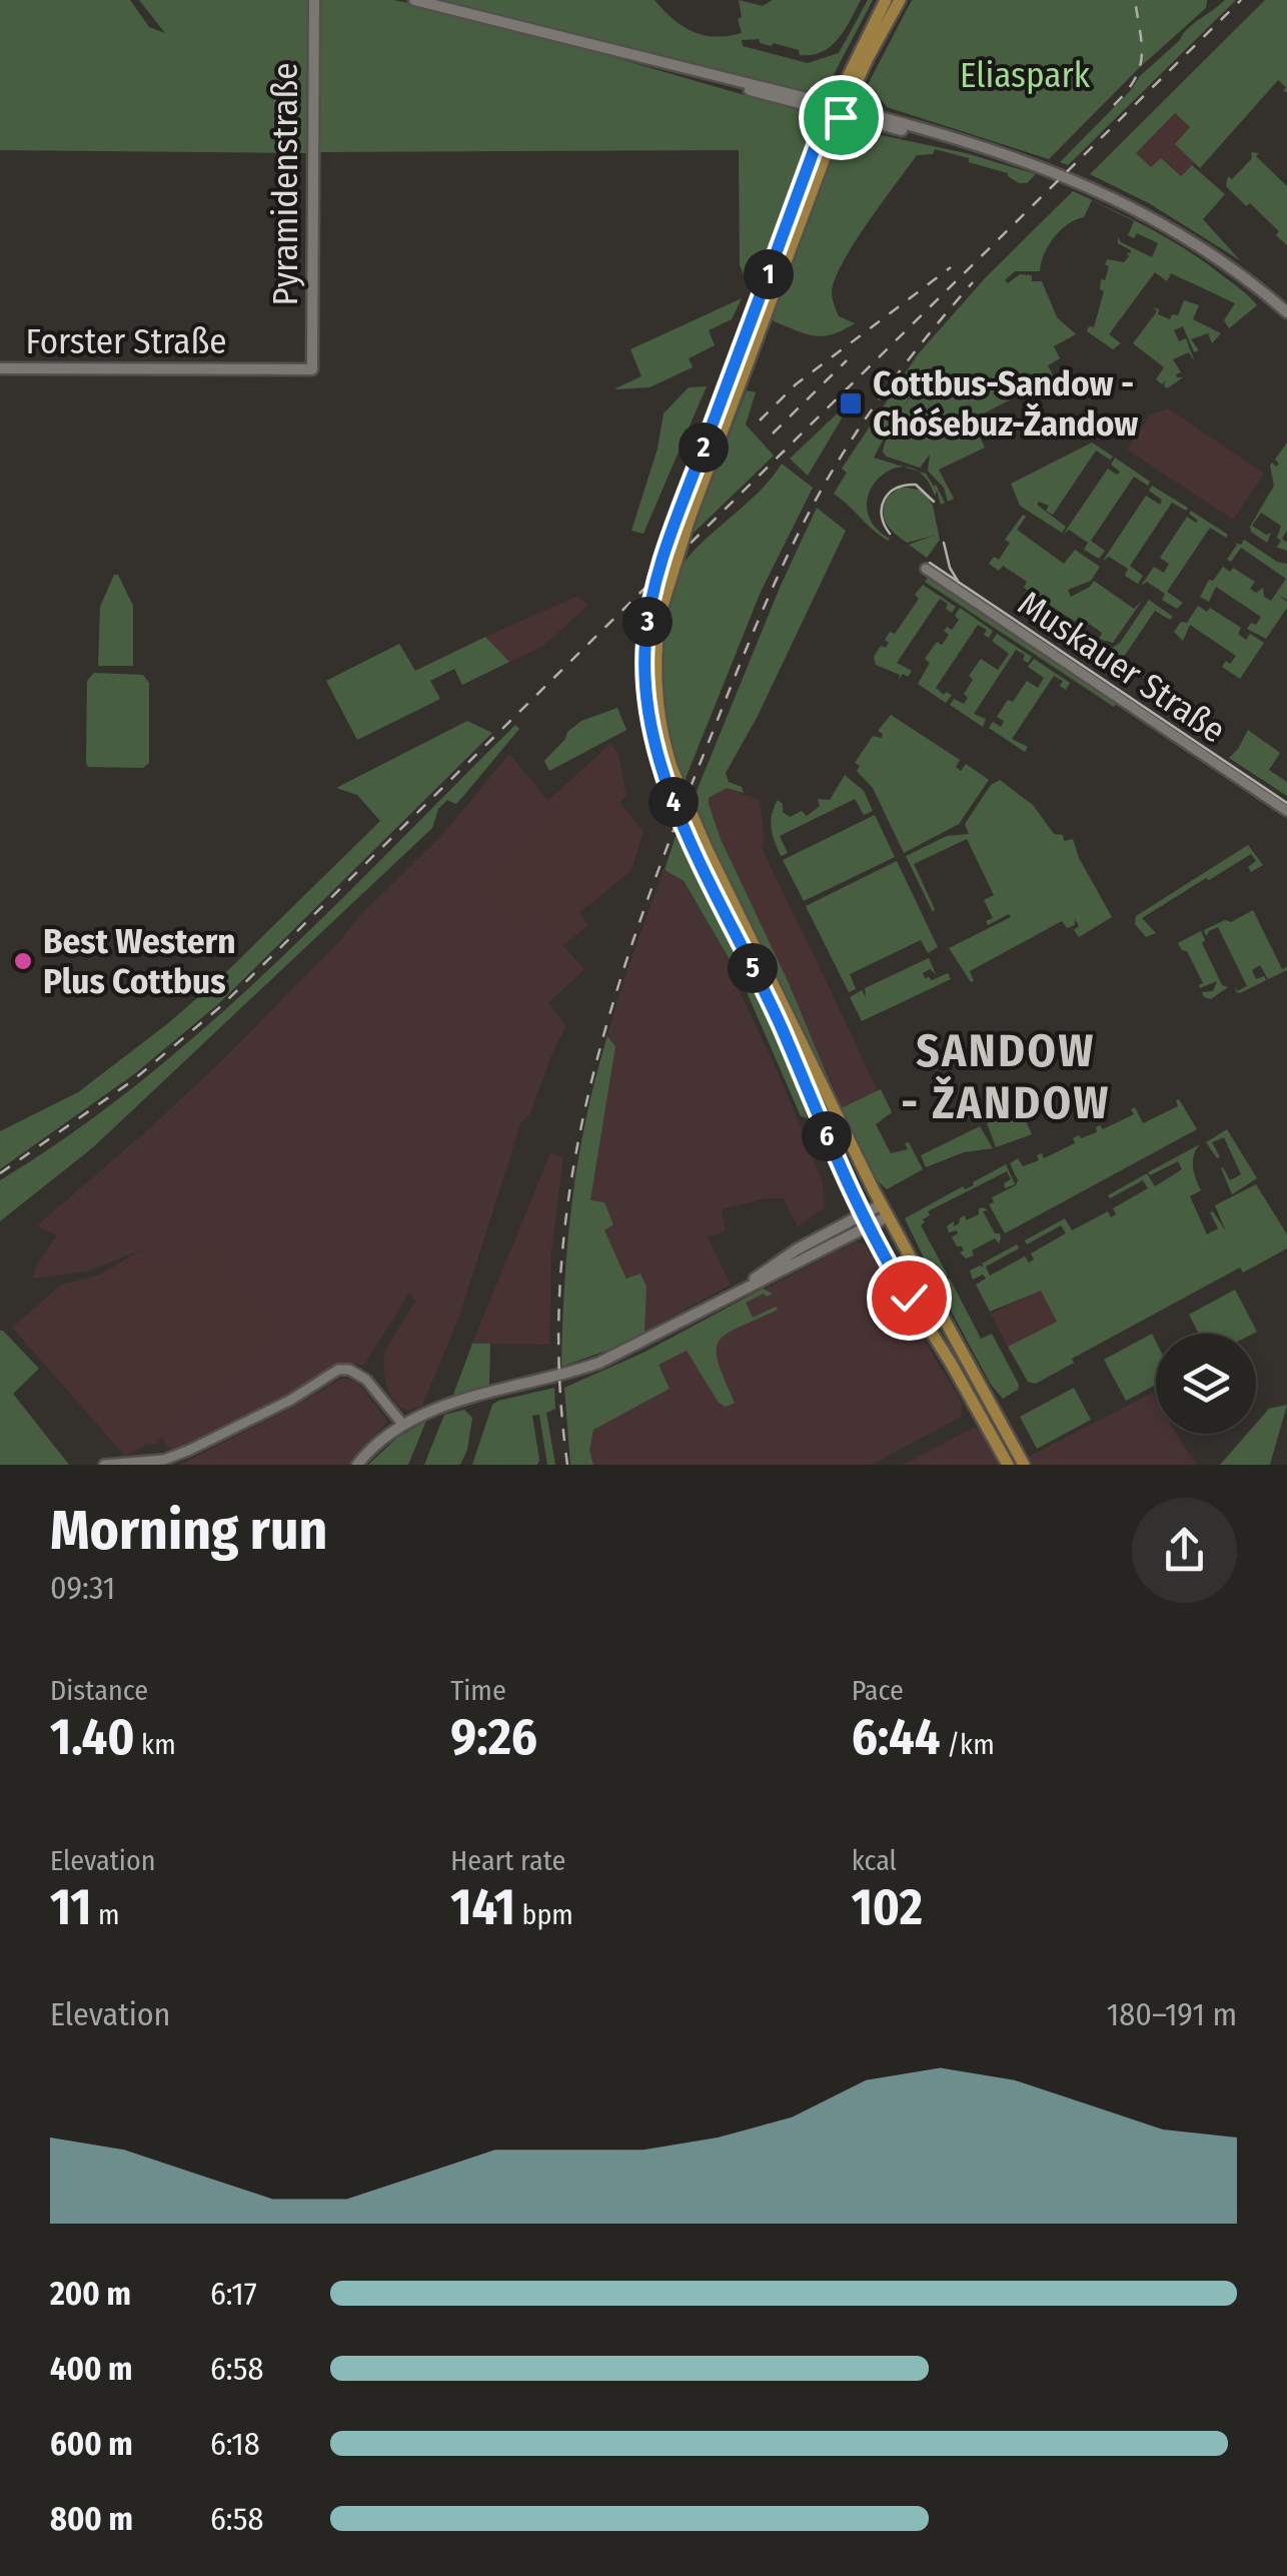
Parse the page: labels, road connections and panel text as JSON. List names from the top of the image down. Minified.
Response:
{"streets":{"main road":["Pyramidenstraße","Forster Straße"],"street":["Muskauer Straße"]},"crossings":[["Pyramidenstraße","Forster Straße"]],"districts":["SANDOW - ŽANDOW"],"parks":["Eliaspark"],"places":{"transit":["Cottbus-Sandow - Chóśebuz-Žandow"],"other":["Best Western Plus Cottbus"]},"page":{"pins":["1","2","3","4","5","6"],"heading":["Morning run","09:31"],"stats":[["Distance","1.40 km"],["Time","9:26"],["Pace","6:44 /km"],["Elevation","11 m"],["Heart rate","141 bpm"],["kcal","102"]],"chart":["Elevation","180–191 m"],"list":[{"name":"200 m","note":"6:17"},{"name":"400 m","note":"6:58"},{"name":"600 m","note":"6:18"},{"name":"800 m","note":"6:58"}]}}
